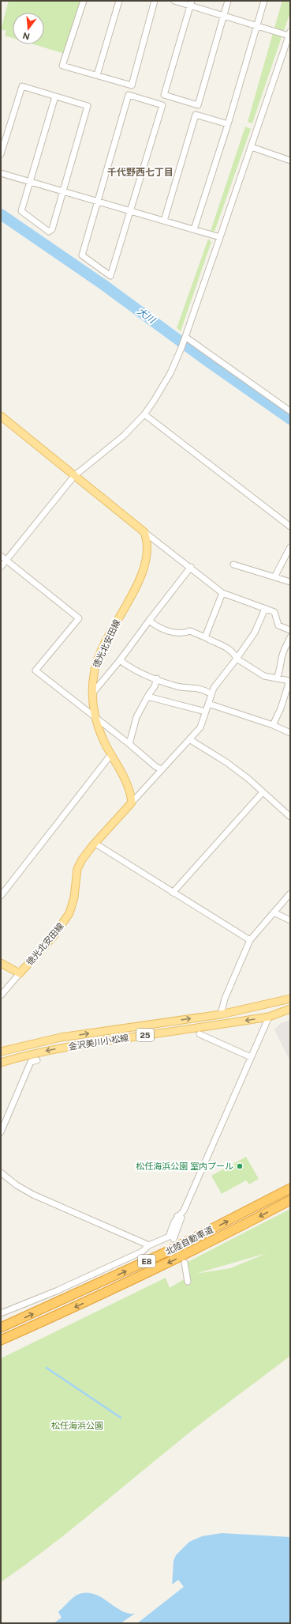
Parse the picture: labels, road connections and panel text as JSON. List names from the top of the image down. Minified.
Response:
{"streets":{"highway":["北陸自動車道","E8"],"main road":["徳光北安田線","25","金沢美川小松線"]},"districts":["千代野西七丁目"],"water":["大川"],"parks":["松任海浜公園"],"places":["松任海浜公園 室内プール"],"north":"bottom"}
